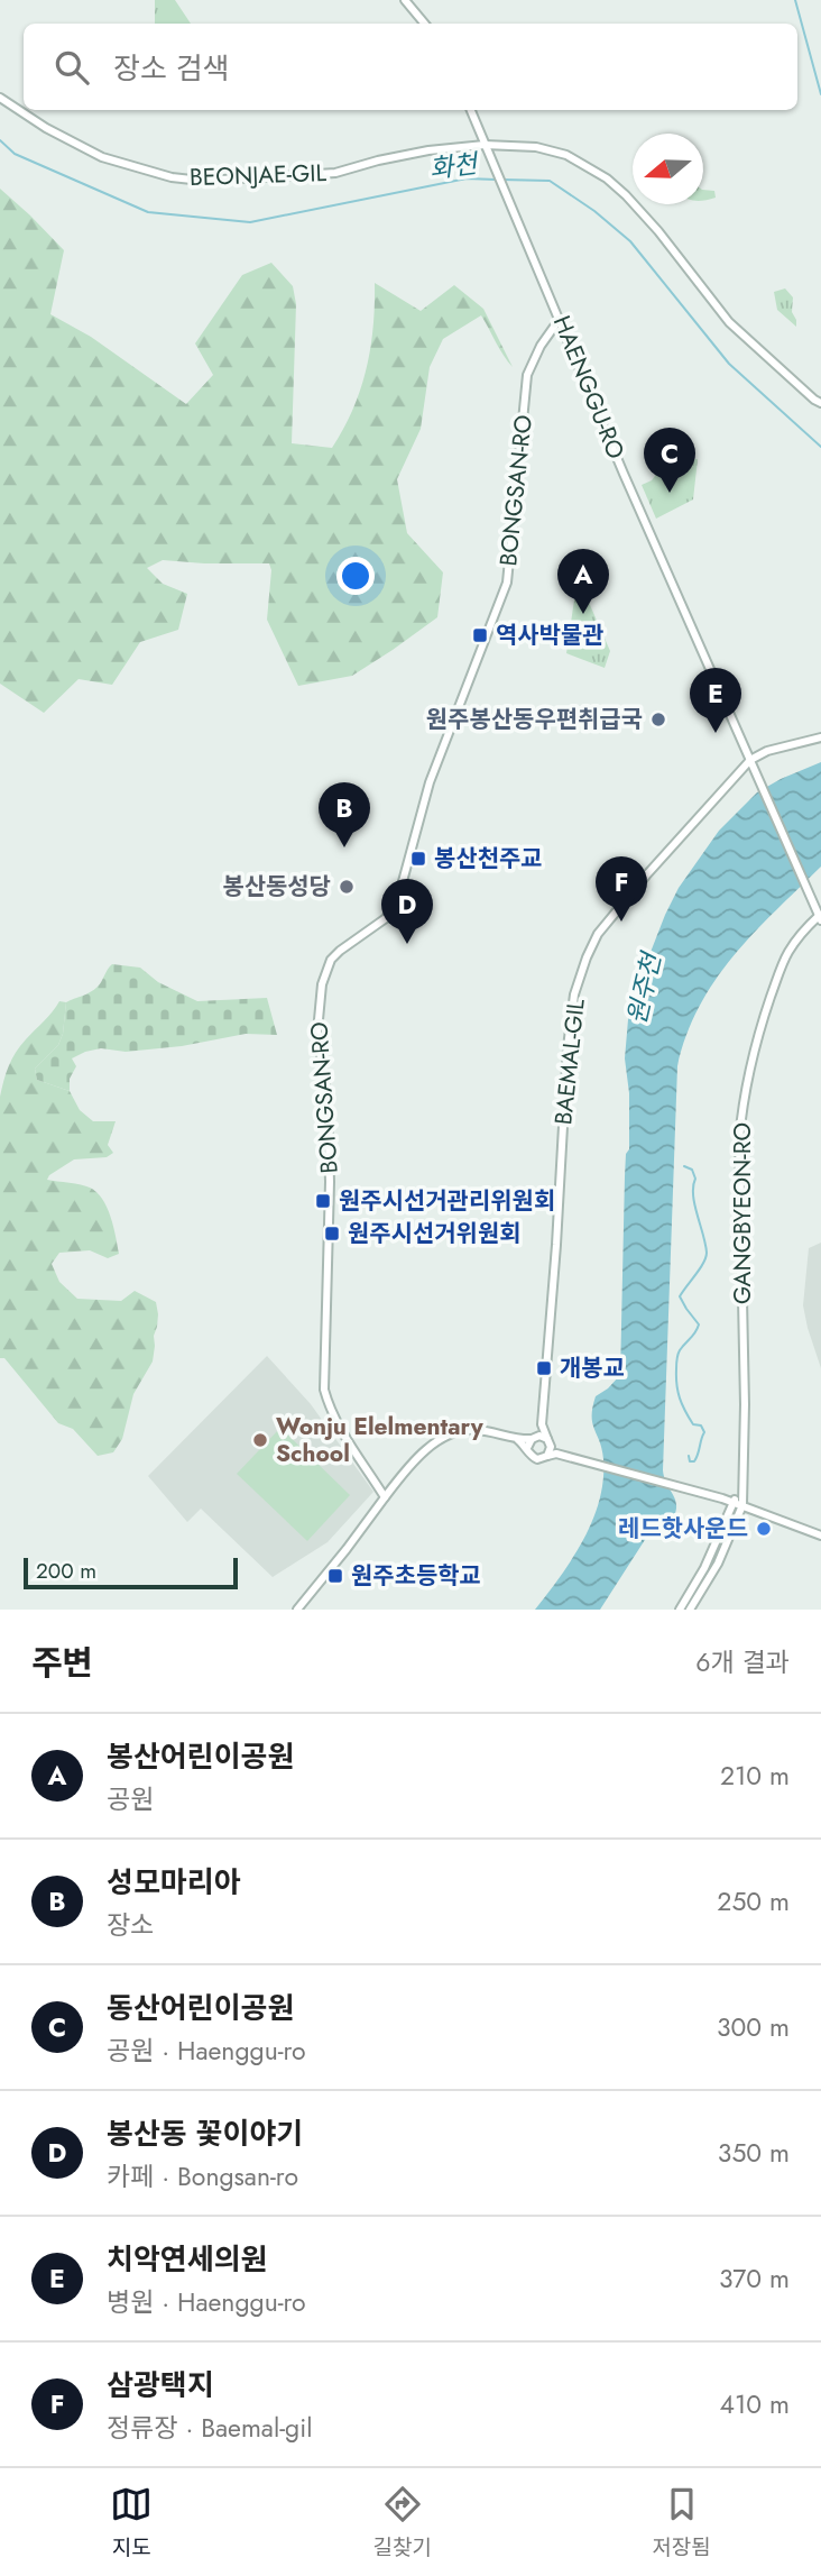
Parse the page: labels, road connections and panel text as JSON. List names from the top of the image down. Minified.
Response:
{"streets":{"street":["BEONJAE-GIL","HAENGGU-RO","BONGSAN-RO","BAEMAL-GIL","GANGBYEON-RO"]},"crossings":[["BEONJAE-GIL","HAENGGU-RO"],["HAENGGU-RO","BONGSAN-RO"],["HAENGGU-RO","BAEMAL-GIL"],["HAENGGU-RO","GANGBYEON-RO"]],"water":["화천","원주천"],"places":{"transit":["역사박물관","봉산천주교","원주시선거관리위원회","원주시선거위원회","개봉교","원주초등학교"],"other":["원주봉산동우편취급국","봉산동성당","Wonju Elelmentary School","레드핫사운드"]},"scale_bar":"200 m","north":"left","page":{"search":"장소 검색","pins":["C","A","E","B","F","D"],"scale":"200 m","heading":["주변","6개 결과"],"list":[{"mark":"A","name":"봉산어린이공원","note":"공원","value":"210 m"},{"mark":"B","name":"성모마리아","note":"장소","value":"250 m"},{"mark":"C","name":"동산어린이공원","note":"공원 · Haenggu-ro","value":"300 m"},{"mark":"D","name":"봉산동 꽃이야기","note":"카페 · Bongsan-ro","value":"350 m"},{"mark":"E","name":"치악연세의원","note":"병원 · Haenggu-ro","value":"370 m"},{"mark":"F","name":"삼광택지","note":"정류장 · Baemal-gil","value":"410 m"}],"nav":["지도","길찾기","저장됨"]}}
